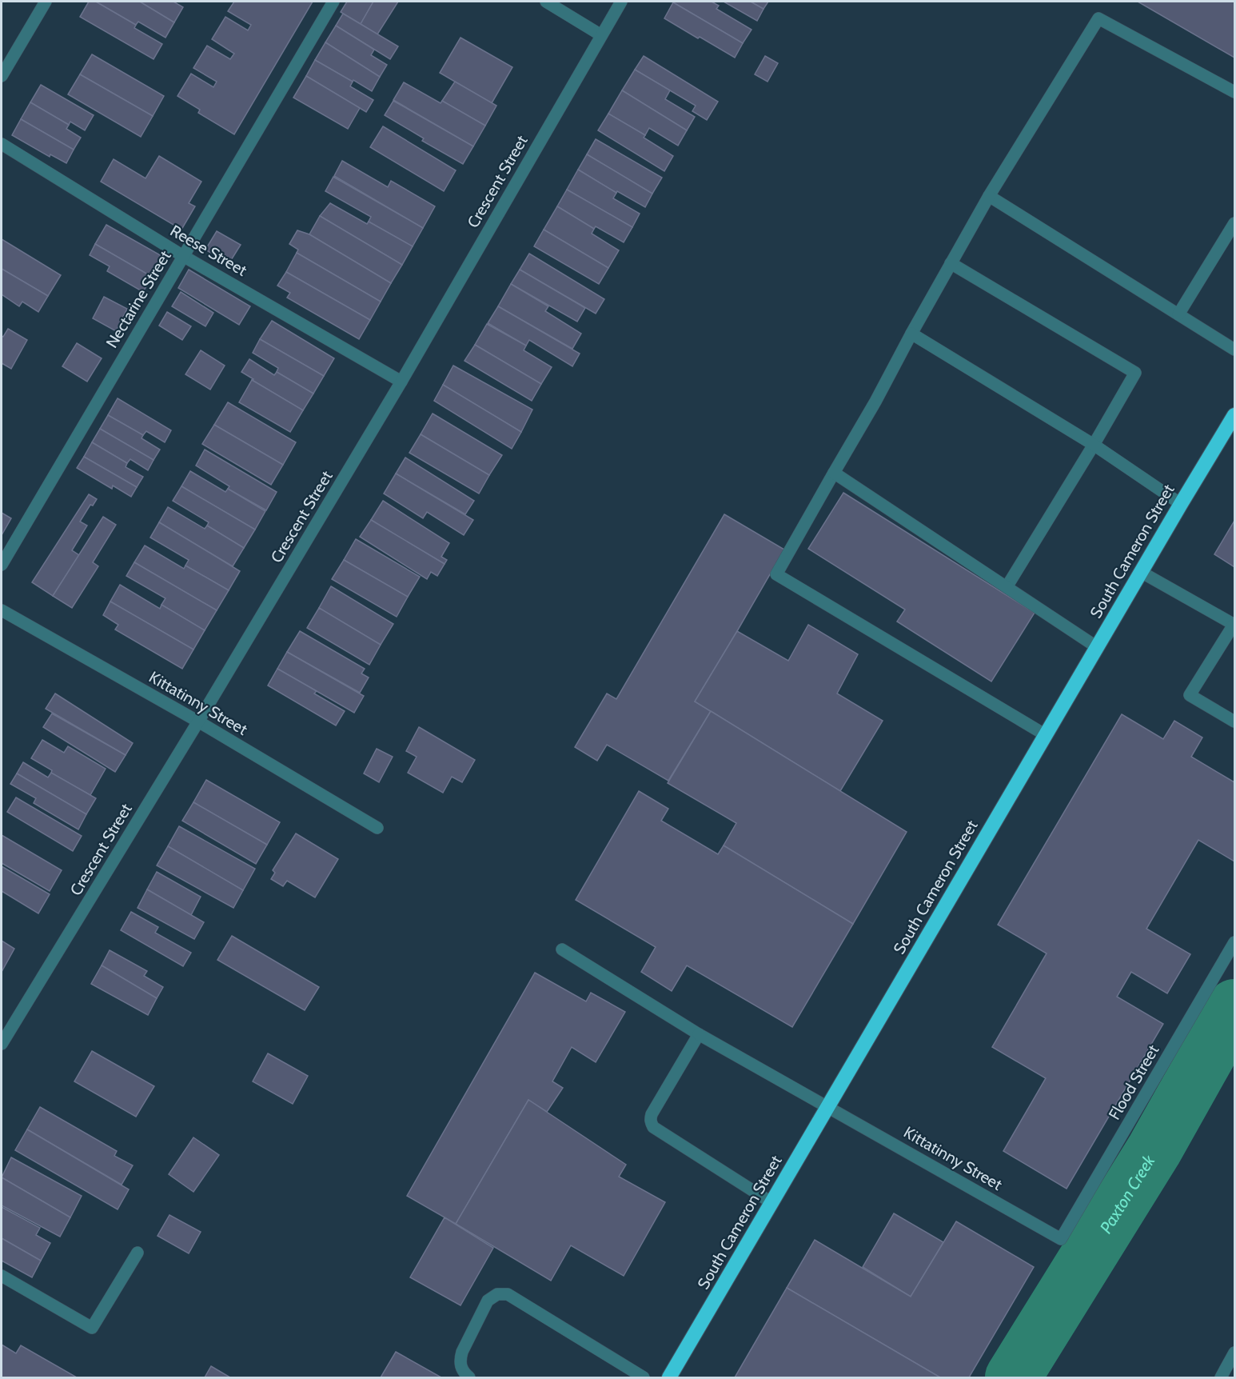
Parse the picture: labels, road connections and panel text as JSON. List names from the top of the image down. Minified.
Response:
{"streets":{"highway":["South Cameron Street"],"street":["Crescent Street","Reese Street","Nectarine Street","Kittatinny Street","Flood Street"]},"crossings":[["Crescent Street","Reese Street"],["Crescent Street","Kittatinny Street"],["Reese Street","Nectarine Street"],["South Cameron Street","Kittatinny Street"],["Kittatinny Street","Flood Street"]],"water":["Paxton Creek"]}
